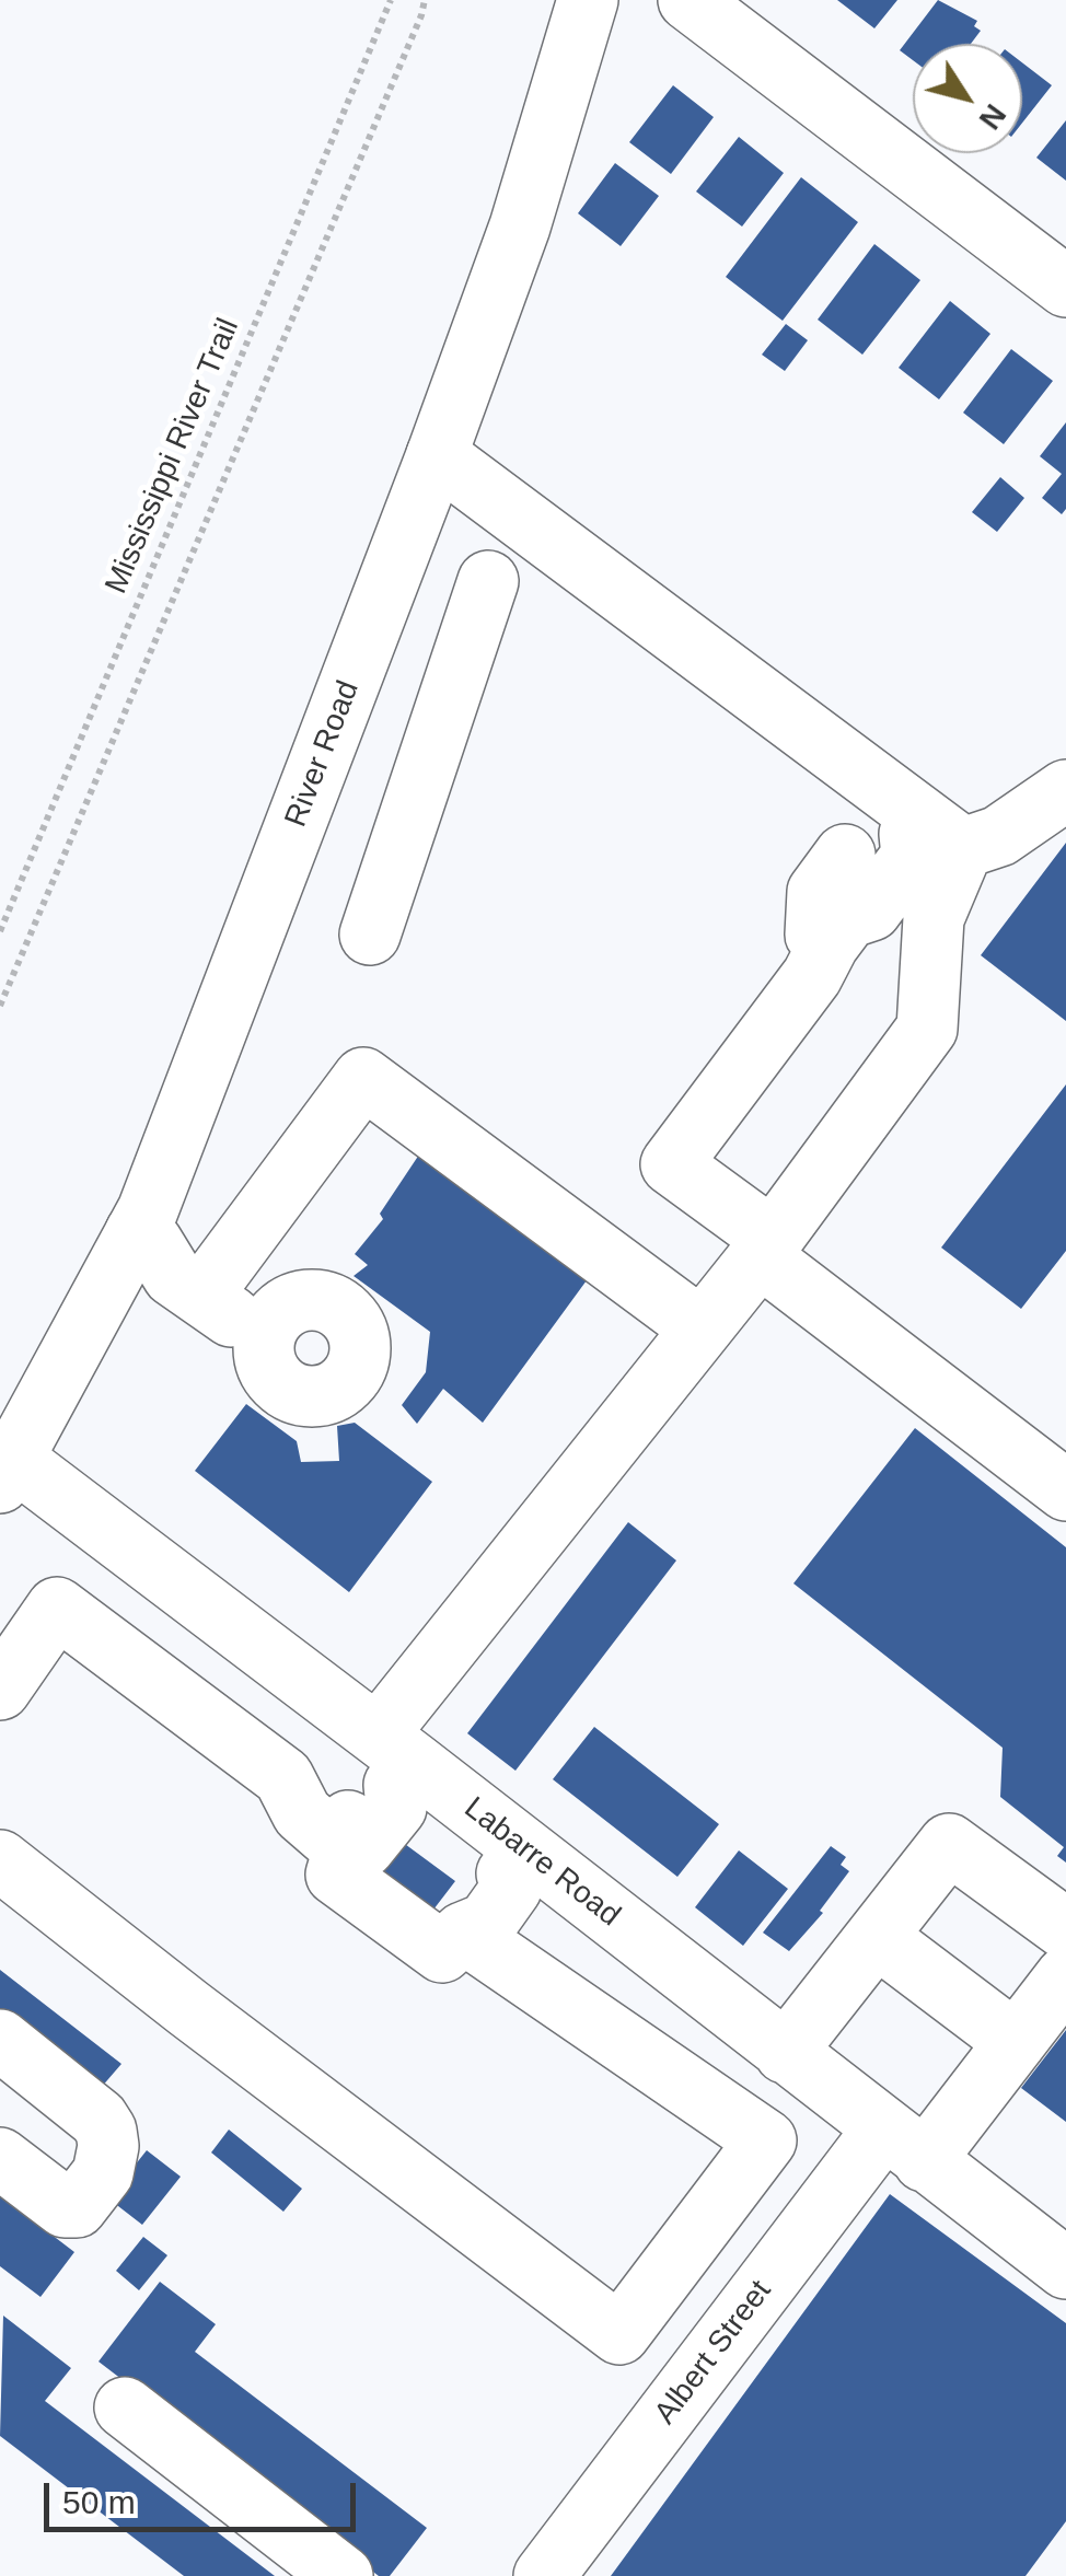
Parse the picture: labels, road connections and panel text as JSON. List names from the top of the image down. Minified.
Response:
{"streets":{"street":["River Road","Labarre Road","Albert Street"],"path":["Mississippi River Trail"]},"crossings":[["River Road","Labarre Road"],["Labarre Road","Albert Street"]],"scale_bar":"50 m","north":"bottom right"}
